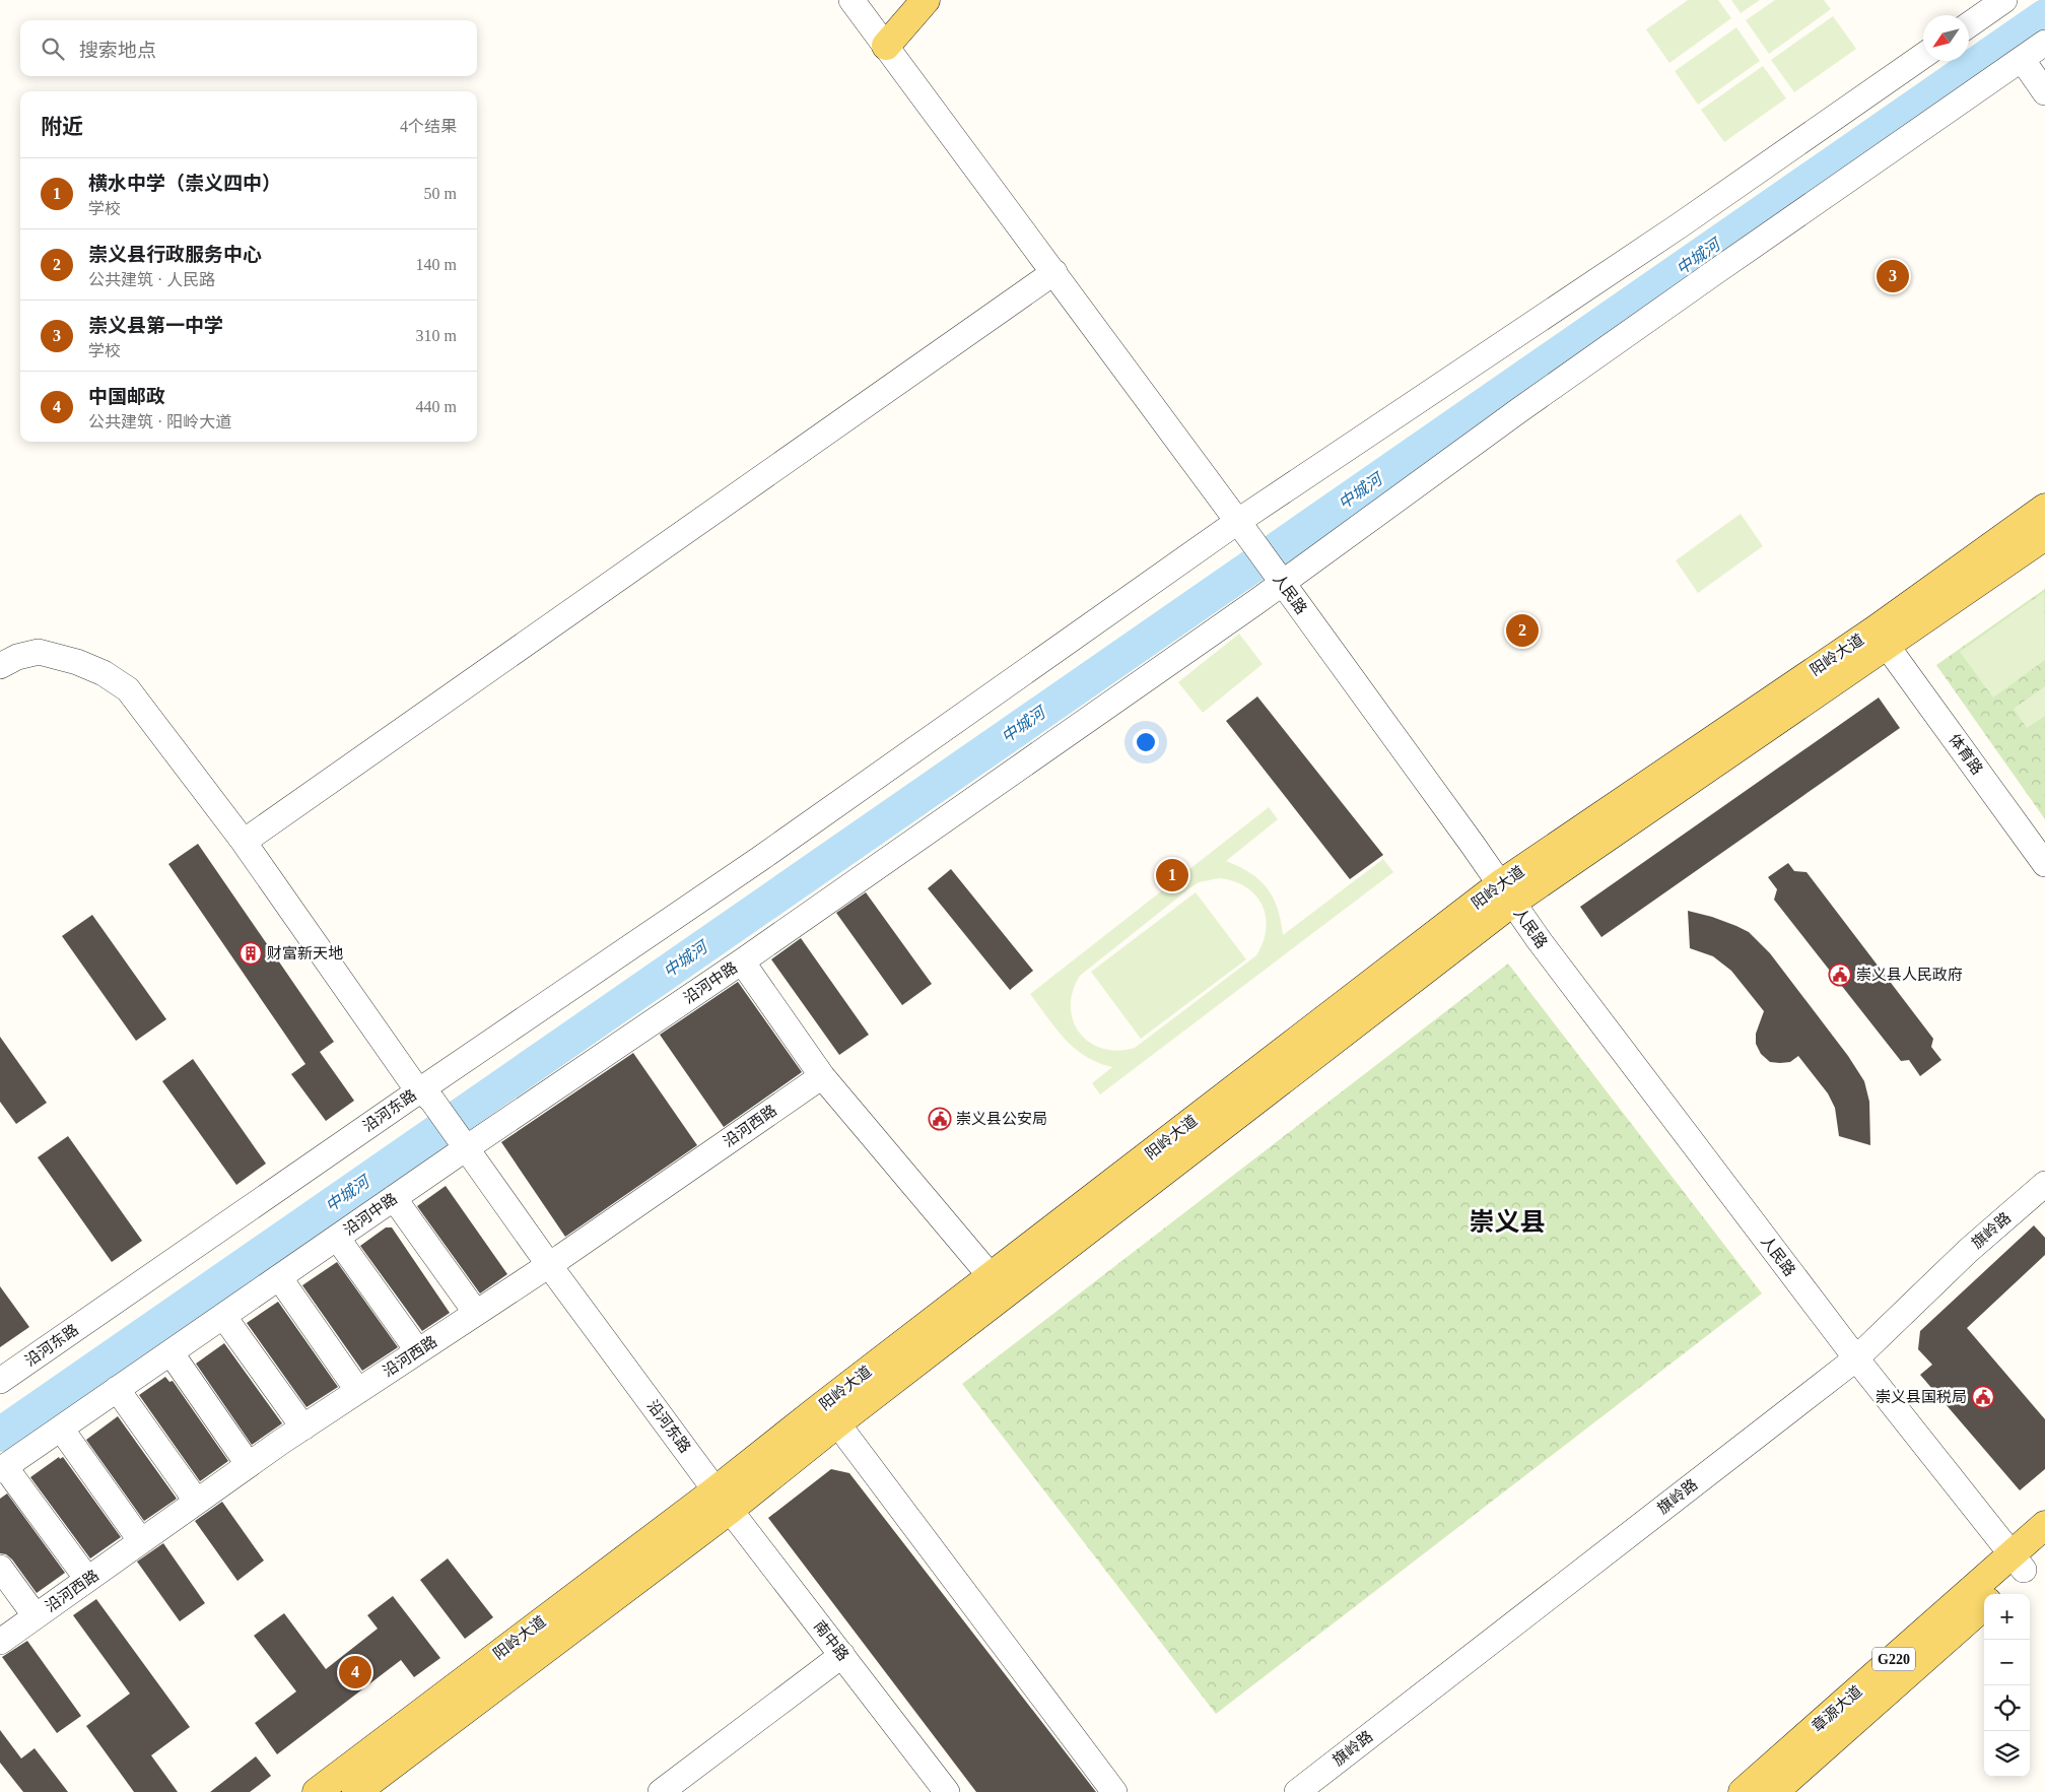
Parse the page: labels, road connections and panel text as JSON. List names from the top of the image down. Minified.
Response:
{"streets":{"main road":["阳岭大道","G220","章源大道"],"street":["人民路","体育路","沿河中路","沿河东路","沿河西路","旗岭路","南中路"]},"crossings":[["人民路","阳岭大道"],["人民路","沿河中路"],["人民路","旗岭路"],["人民路","章源大道"],["阳岭大道","体育路"],["阳岭大道","沿河东路"],["阳岭大道","南中路"],["沿河中路","沿河东路"],["沿河东路","沿河西路"],["沿河东路","南中路"]],"districts":["崇义县"],"water":["中城河"],"places":{"building":["财富新天地"],"public building":["崇义县人民政府","崇义县公安局","崇义县国税局"]},"north":"bottom left","page":{"search":"搜索地点","heading":["附近","4个结果"],"list":[{"mark":"1","name":"横水中学（崇义四中）","note":"学校","value":"50 m"},{"mark":"2","name":"崇义县行政服务中心","note":"公共建筑 · 人民路","value":"140 m"},{"mark":"3","name":"崇义县第一中学","note":"学校","value":"310 m"},{"mark":"4","name":"中国邮政","note":"公共建筑 · 阳岭大道","value":"440 m"}],"pins":["3","2","1","4"],"map_buttons":["+","−"]}}
